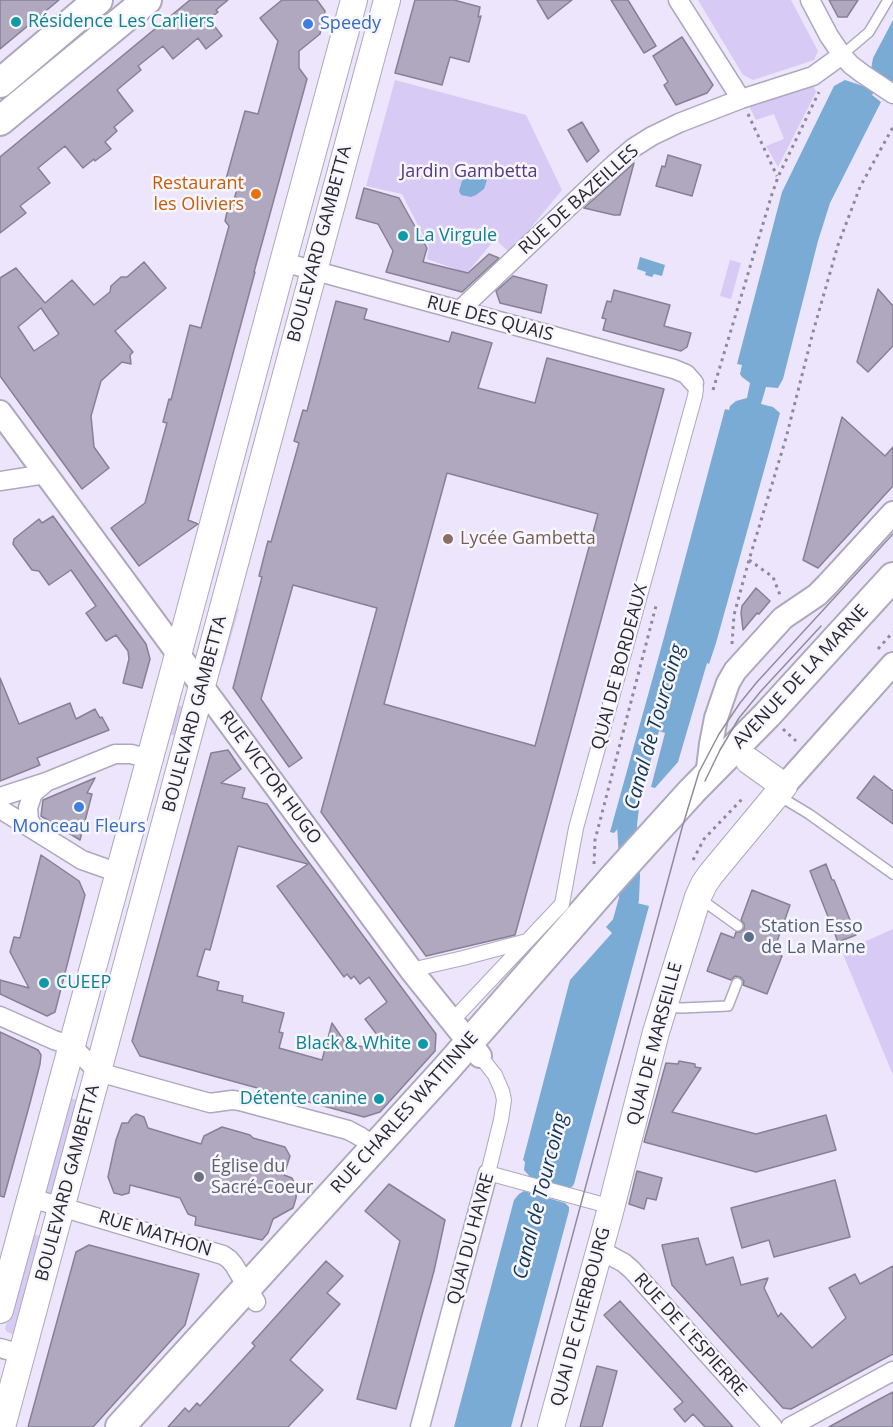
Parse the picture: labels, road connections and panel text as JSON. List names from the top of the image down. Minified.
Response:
{"streets":{"main road":["BOULEVARD GAMBETTA","AVENUE DE LA MARNE","QUAI DE MARSEILLE","RUE CHARLES WATTINNE","QUAI DE CHERBOURG"],"street":["RUE DE BAZEILLES","RUE DES QUAIS","QUAI DE BORDEAUX","RUE VICTOR HUGO","RUE MATHON","QUAI DU HAVRE","RUE DE L'ESPIERRE"]},"crossings":[["RUE DE BAZEILLES","RUE DES QUAIS"],["BOULEVARD GAMBETTA","RUE DES QUAIS"],["BOULEVARD GAMBETTA","RUE VICTOR HUGO"],["BOULEVARD GAMBETTA","RUE MATHON"],["RUE DES QUAIS","QUAI DE BORDEAUX"],["QUAI DE BORDEAUX","RUE VICTOR HUGO"],["QUAI DE BORDEAUX","RUE CHARLES WATTINNE"],["QUAI DE BORDEAUX","QUAI DU HAVRE"],["AVENUE DE LA MARNE","RUE CHARLES WATTINNE"],["RUE VICTOR HUGO","RUE CHARLES WATTINNE"],["RUE VICTOR HUGO","QUAI DU HAVRE"],["QUAI DE MARSEILLE","QUAI DE CHERBOURG"],["RUE CHARLES WATTINNE","RUE MATHON"],["RUE CHARLES WATTINNE","QUAI DU HAVRE"],["QUAI DE CHERBOURG","RUE DE L'ESPIERRE"]],"water":["Canal de Tourcoing"],"parks":["Jardin Gambetta"],"places":["Résidence Les Carliers","Speedy","Restaurant les Oliviers","La Virgule","Lycée Gambetta","Monceau Fleurs","Station Esso de La Marne","CUEEP","Black & White","Détente canine","Église du Sacré-Coeur"]}
